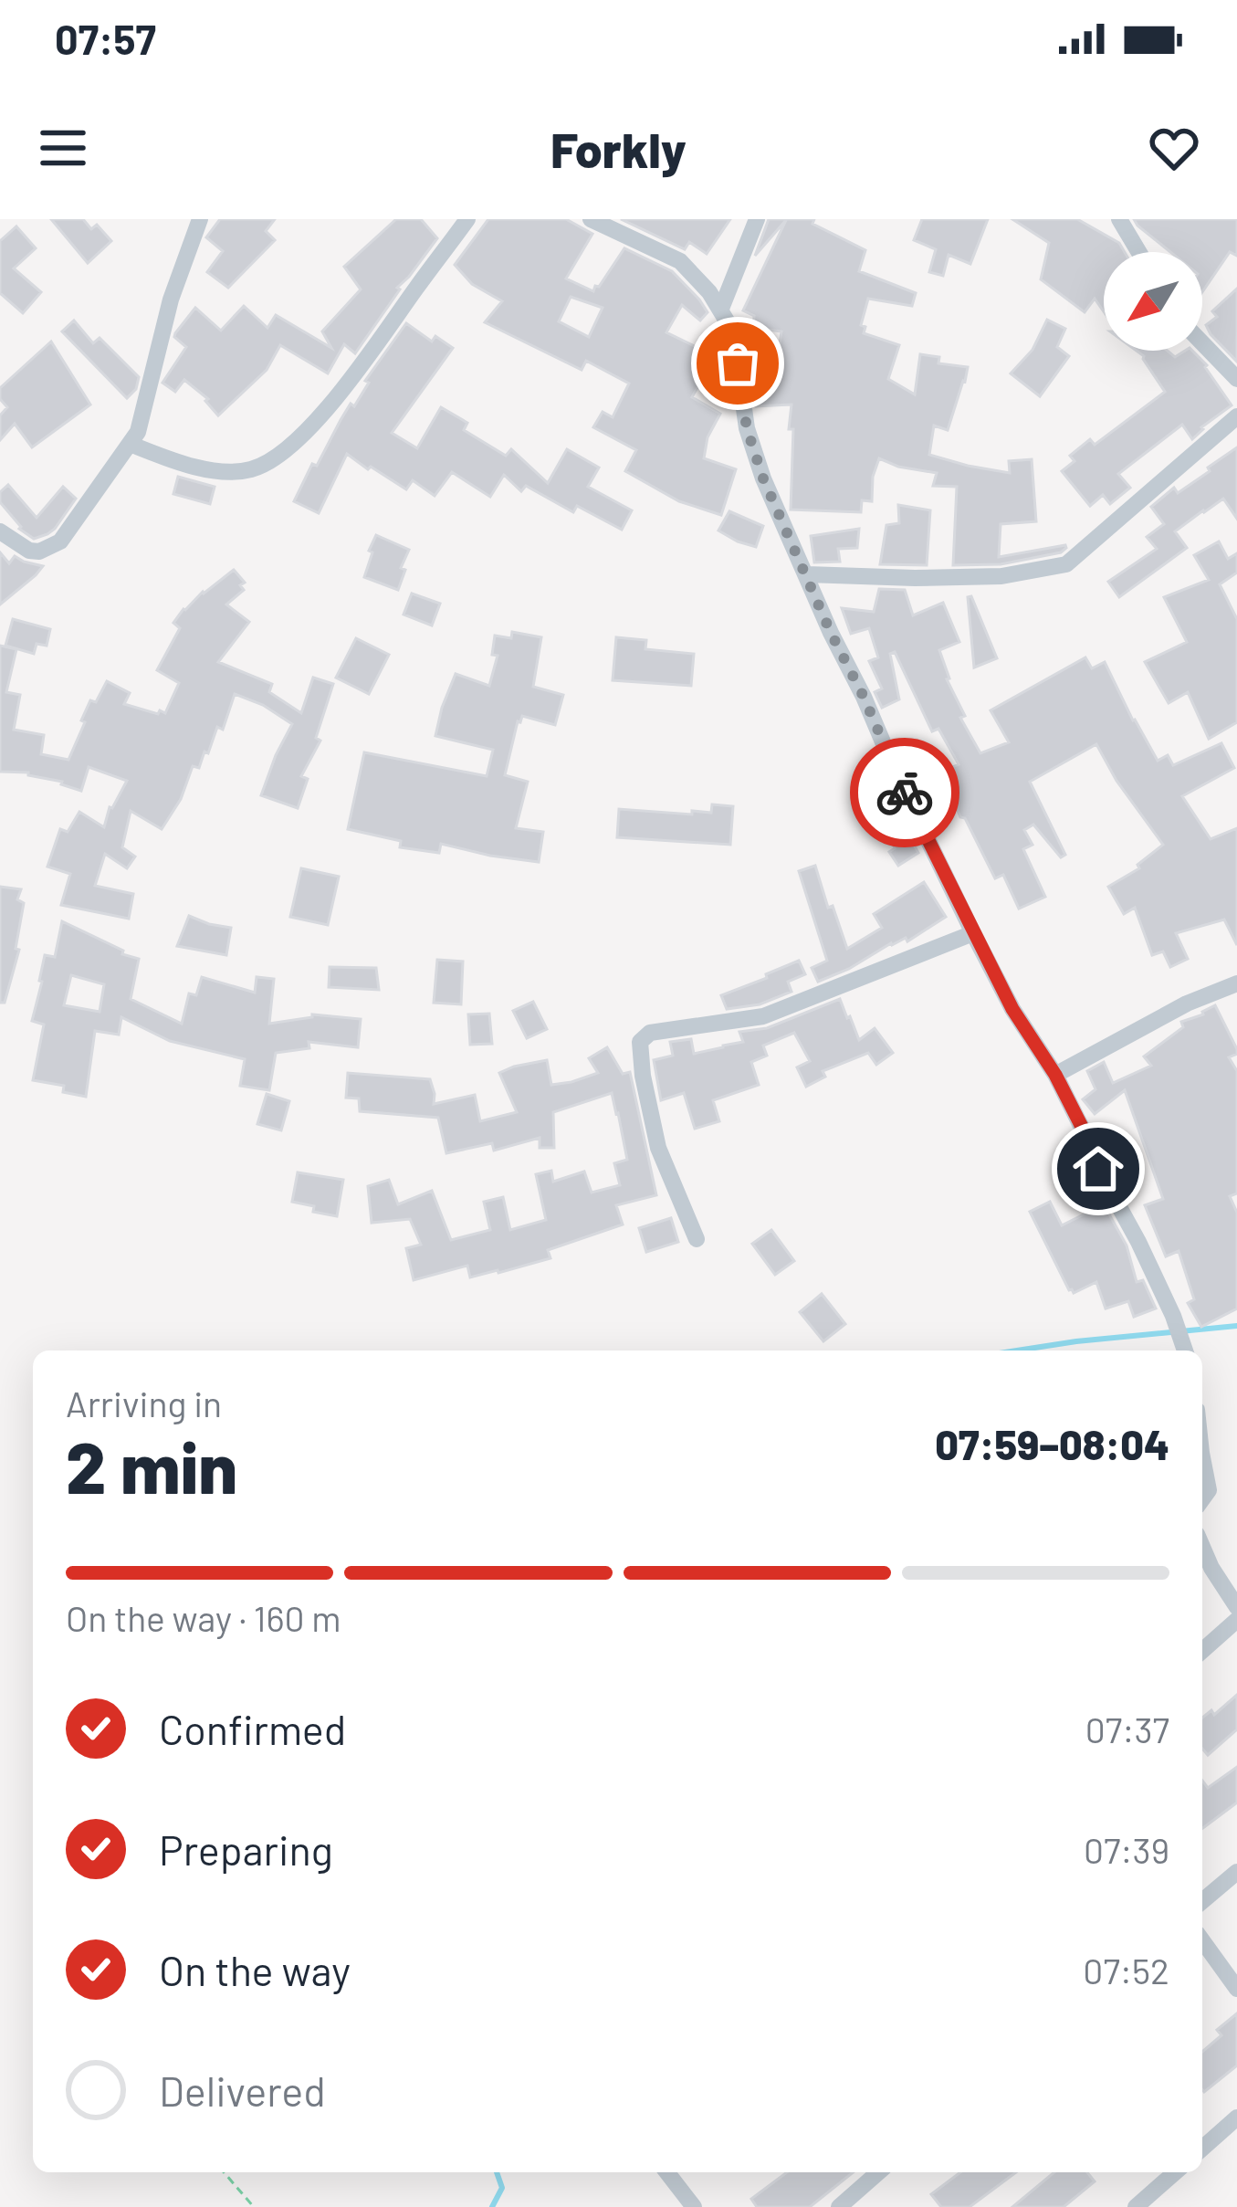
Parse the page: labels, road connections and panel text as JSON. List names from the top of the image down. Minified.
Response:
{"north":"bottom left","page":{"status":"07:57","header":"Forkly","heading":["2 min","Arriving in","07:59–08:04"],"bar":"On the way · 160 m","list":[["Confirmed","07:37"],["Preparing","07:39"],["On the way","07:52"],"Delivered"]}}
